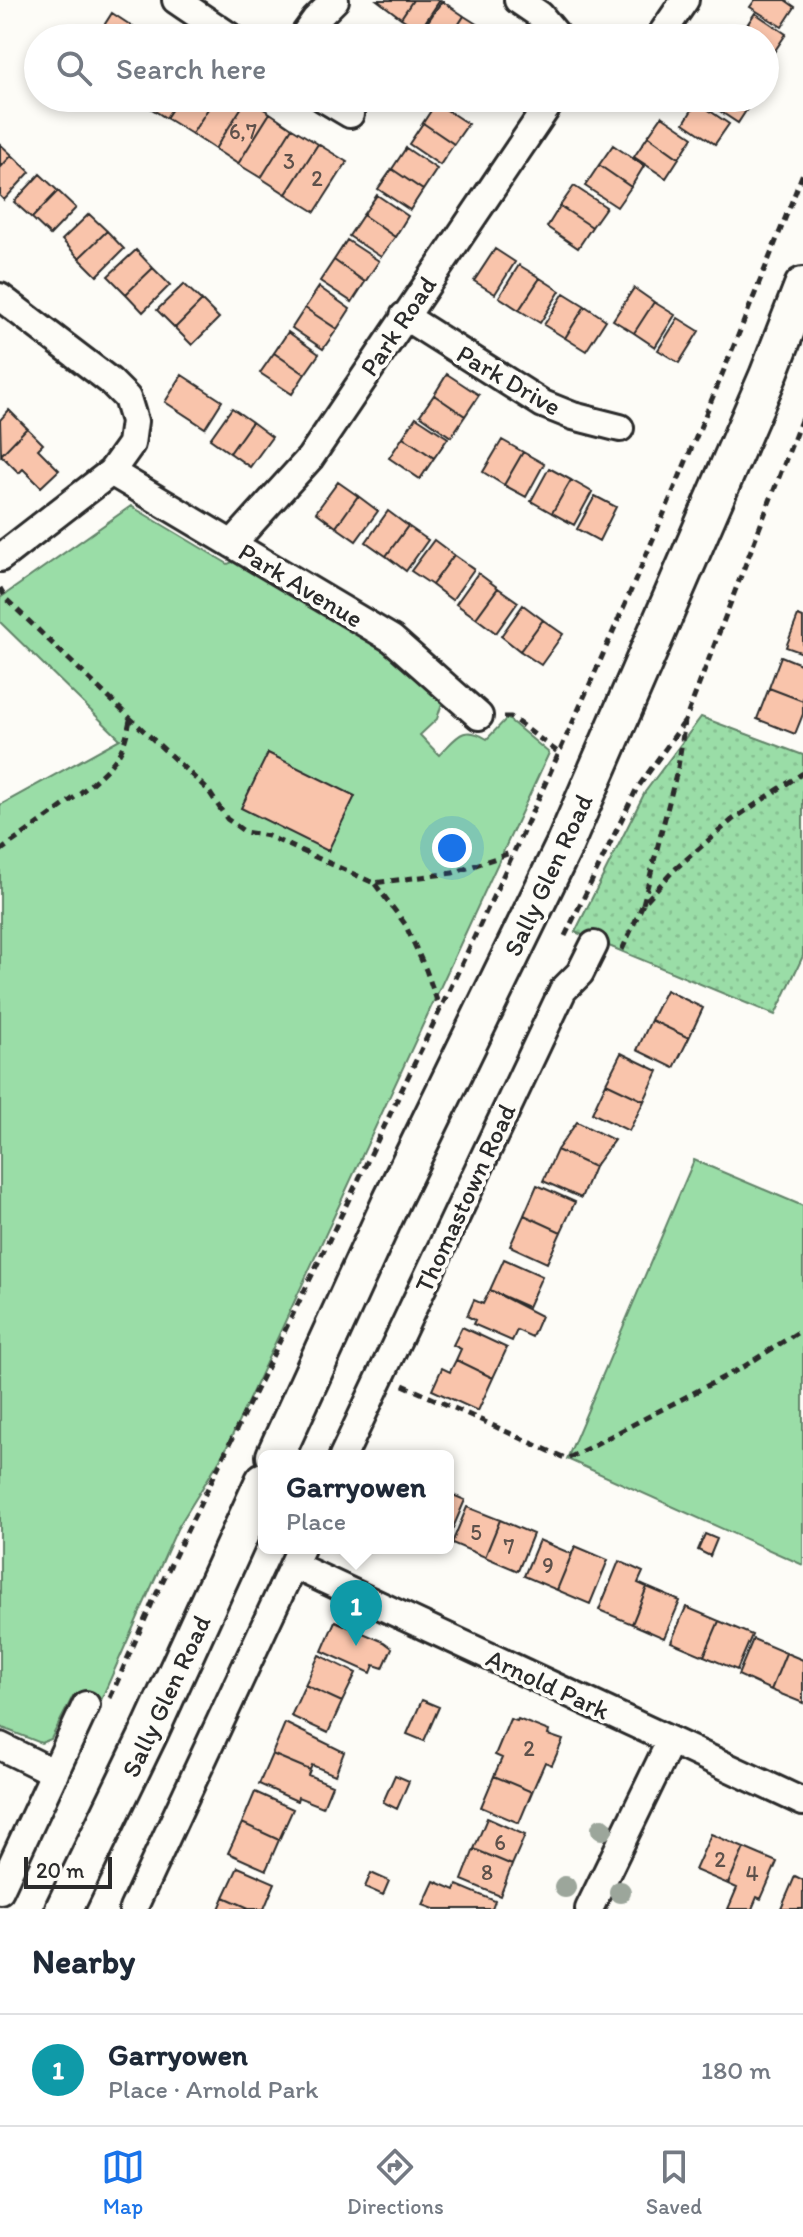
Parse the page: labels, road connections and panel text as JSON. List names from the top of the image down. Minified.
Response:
{"streets":{"main road":["Sally Glen Road"],"street":["Park Road","Park Drive","Park Avenue","Thomastown Road","Arnold Park"]},"crossings":[["Park Road","Park Drive"],["Park Road","Park Avenue"]],"house_numbers":["6,7","3","2","5","7","9","2","6","2","8","4"],"scale_bar":"20 m","page":{"search":"Search here","popup":["Garryowen","Place"],"pins":"1","scale":"20 m","heading":"Nearby","list":[{"mark":"1","name":"Garryowen","note":"Place · Arnold Park","value":"180 m"}],"nav":["Map","Directions","Saved"]}}
